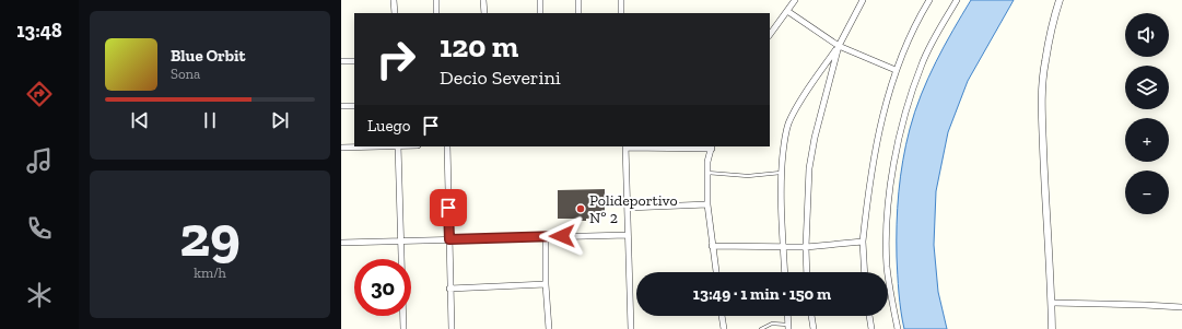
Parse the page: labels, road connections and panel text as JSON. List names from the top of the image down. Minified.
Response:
{"places":["Polideportivo Nº 2"],"page":{"tabs":"13:48","map_buttons":["+","−"],"turn":["120 m","Decio Severini"],"song":["Blue Orbit","Sona"],"then":"Luego","tile":["29","km/h"],"limit":"30","trip":"13:49 · 1 min · 150 m"}}
